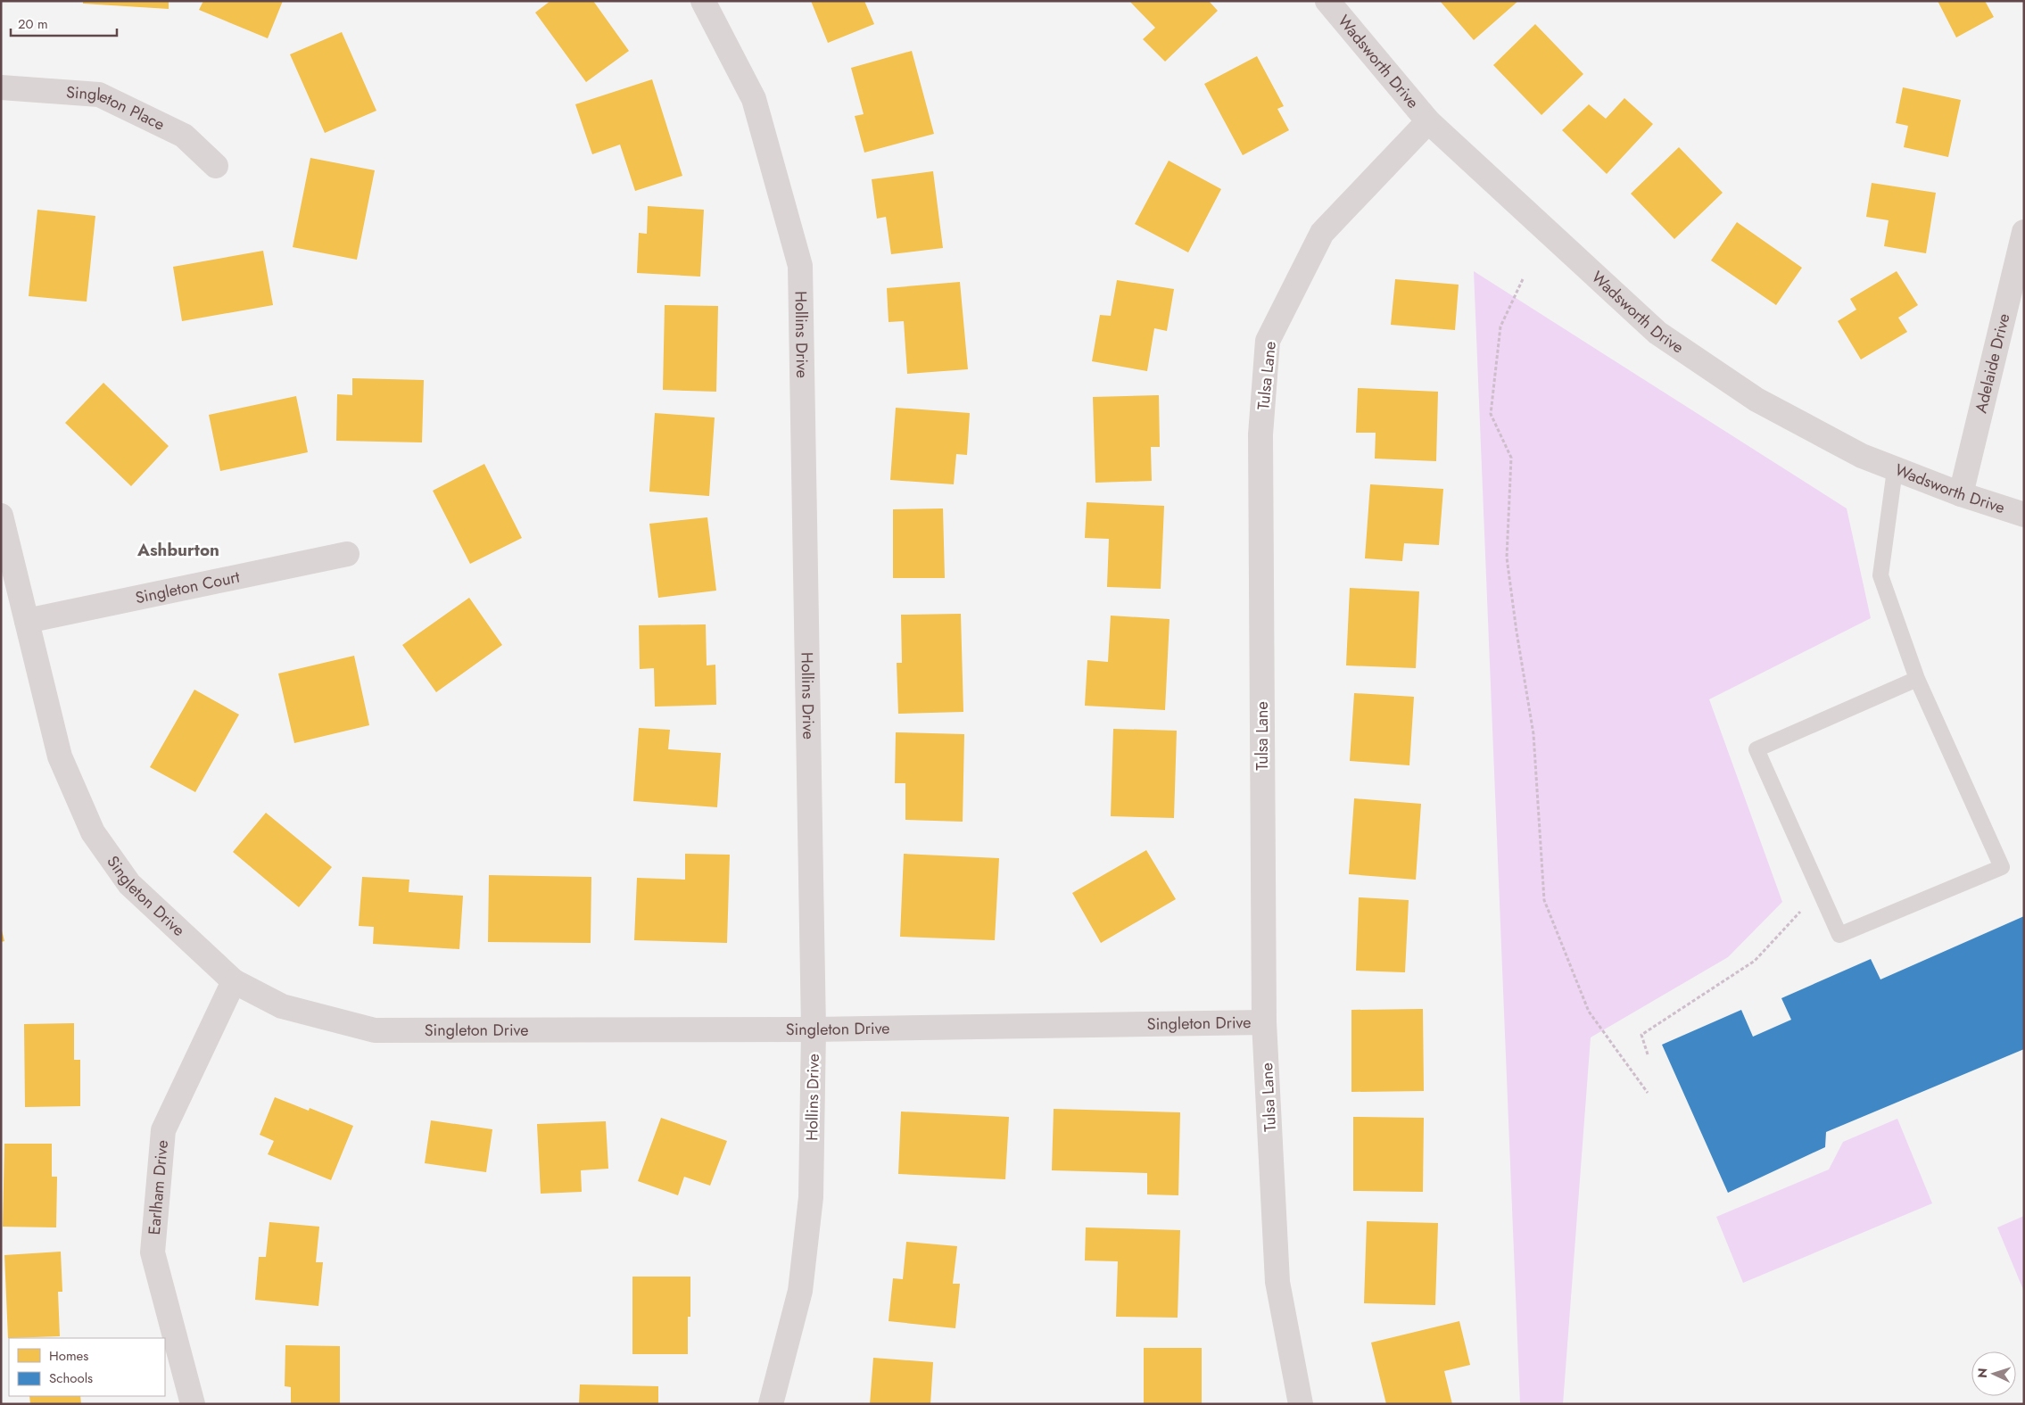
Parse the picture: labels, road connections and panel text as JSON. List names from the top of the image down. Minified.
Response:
{"streets":{"street":["Wadsworth Drive","Singleton Place","Hollins Drive","Adelaide Drive","Tulsa Lane","Singleton Court","Singleton Drive","Earlham Drive"]},"crossings":[["Wadsworth Drive","Adelaide Drive"],["Wadsworth Drive","Tulsa Lane"],["Hollins Drive","Singleton Drive"],["Tulsa Lane","Singleton Drive"],["Singleton Court","Singleton Drive"],["Singleton Drive","Earlham Drive"]],"districts":["Ashburton"],"legend":["Homes","Schools"],"scale_bar":"20 m","north":"left"}
